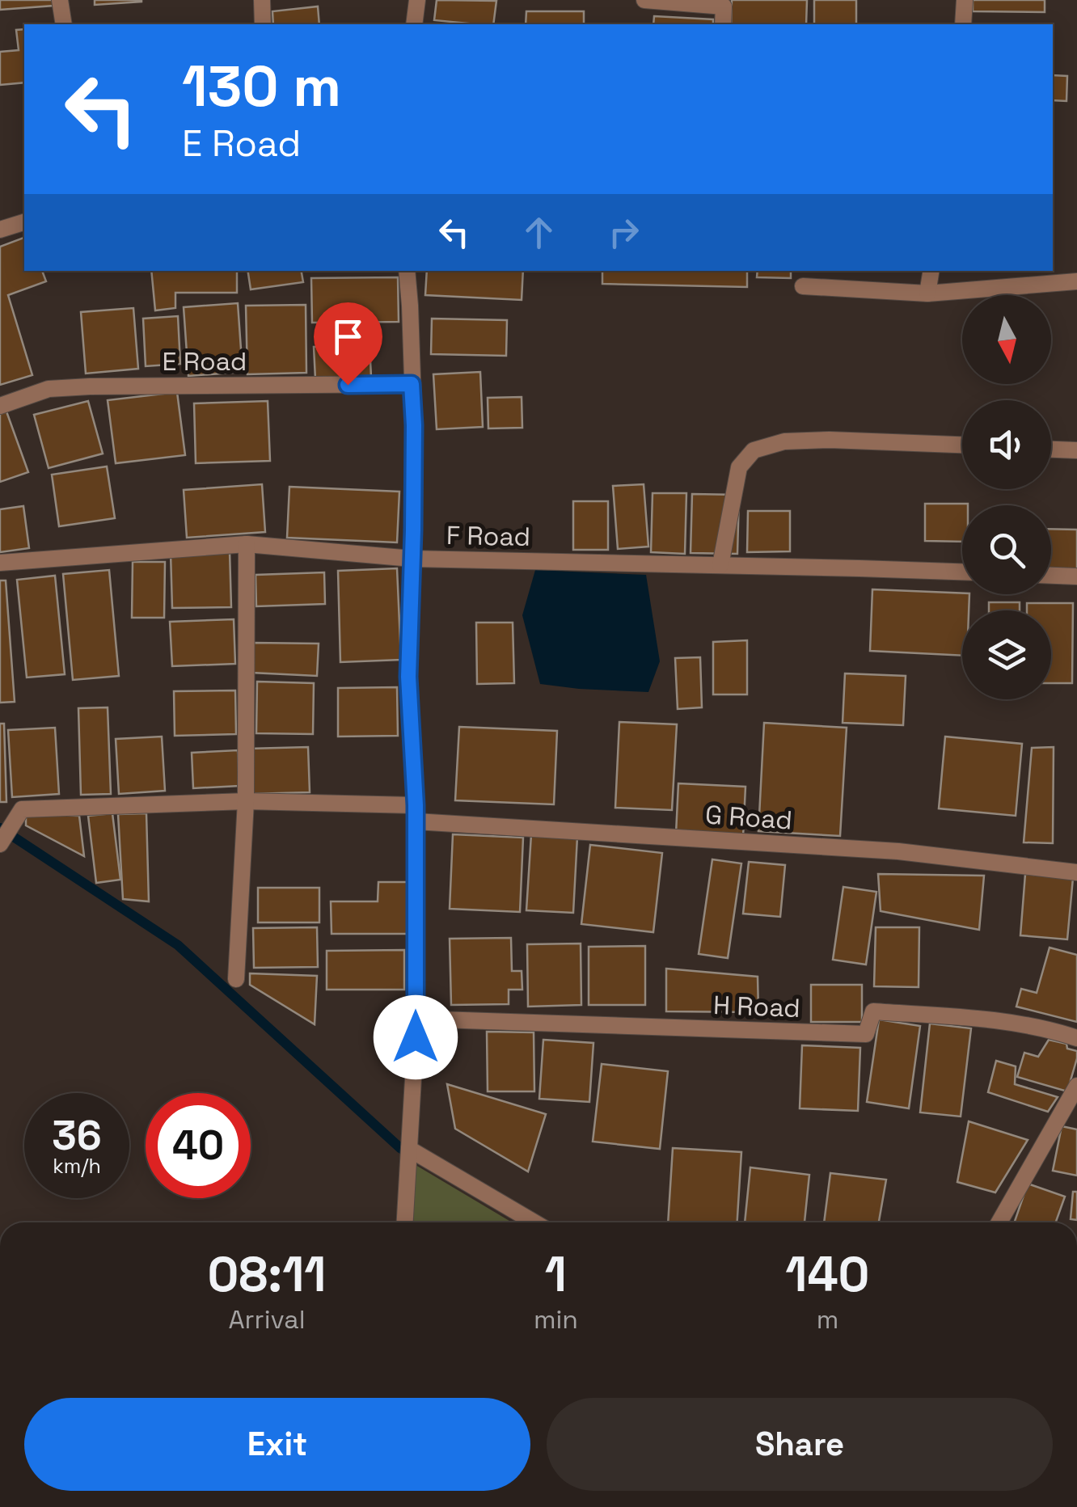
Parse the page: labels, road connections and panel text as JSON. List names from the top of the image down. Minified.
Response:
{"streets":{"street":["E Road","F Road","G Road","H Road"]},"north":"bottom","page":{"turn":["130 m","E Road"],"speed":"36 km/h","limit":"40","eta":["08:11","Arrival","1","min","140","m"],"buttons":["Exit","Share"]}}
